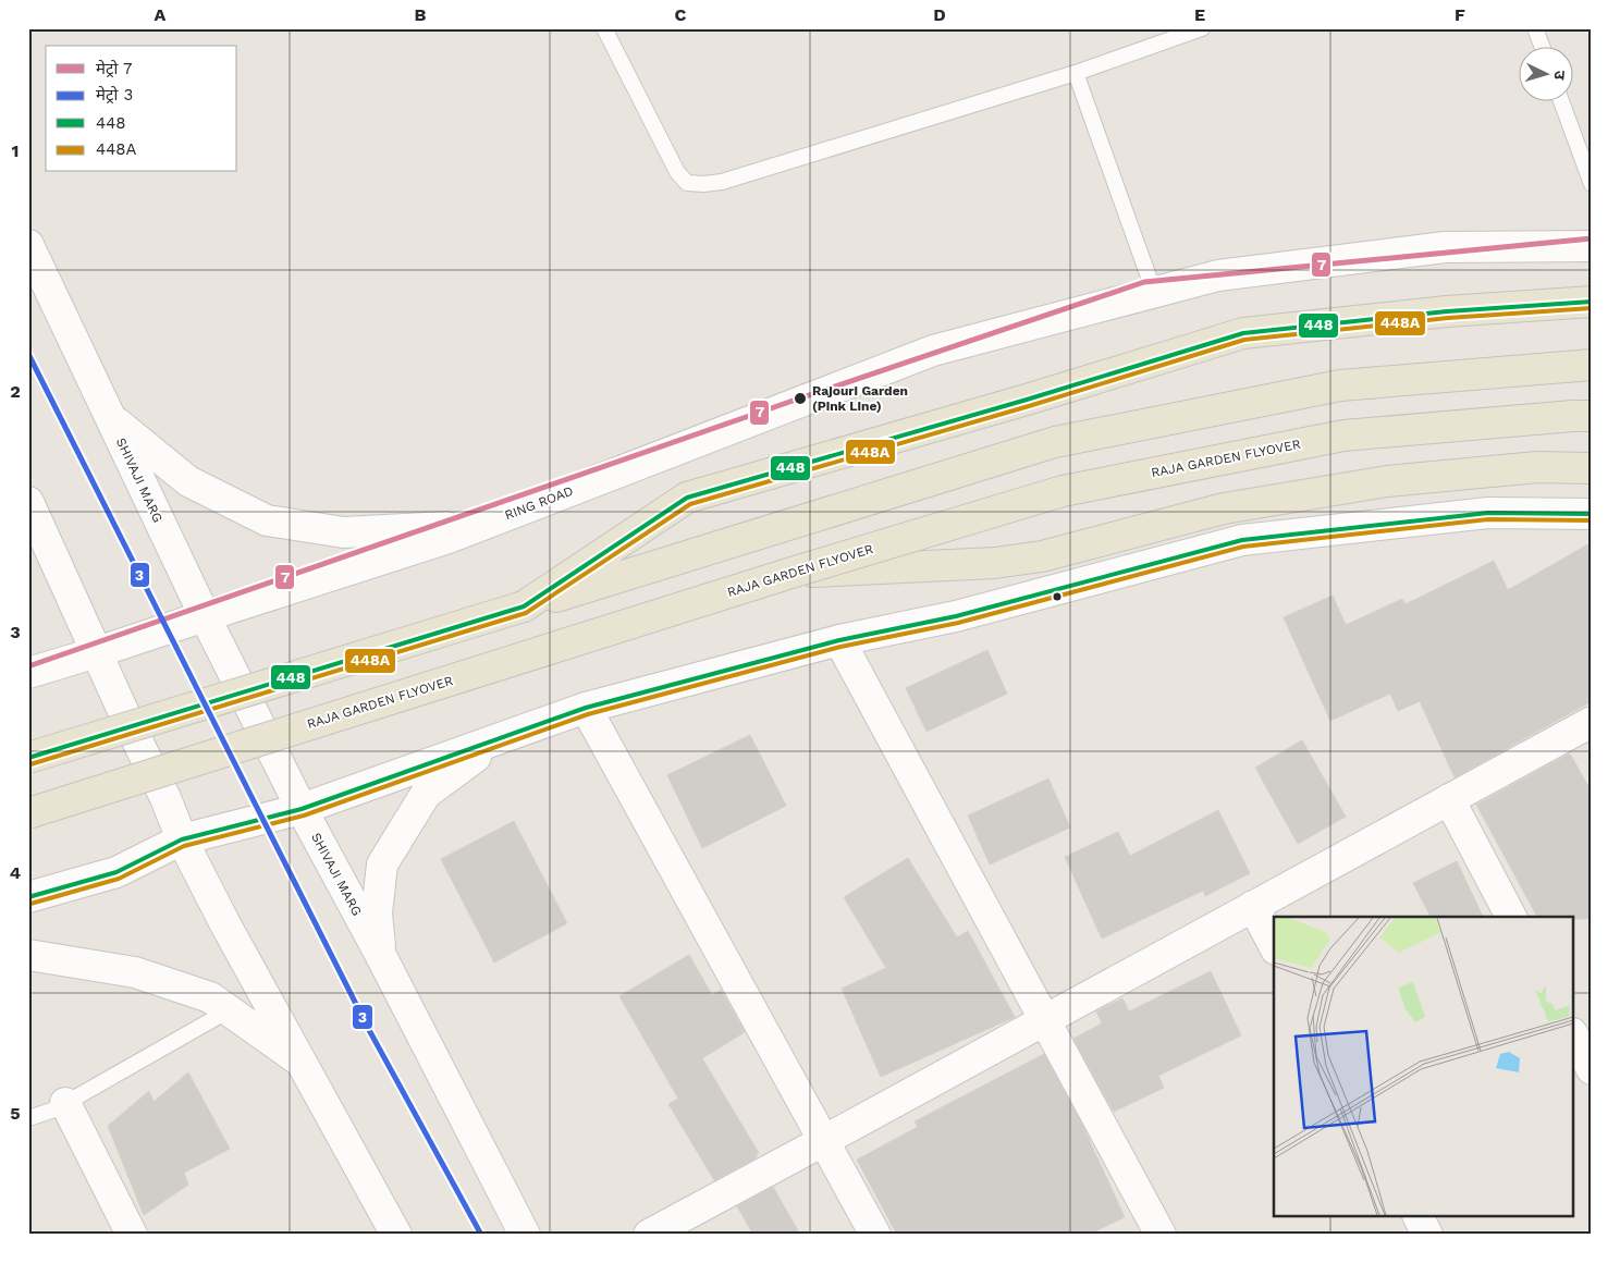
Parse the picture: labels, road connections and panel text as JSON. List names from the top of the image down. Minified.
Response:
{"streets":{"main road":["RAJA GARDEN FLYOVER","SHIVAJI MARG","RING ROAD"]},"crossings":[["SHIVAJI MARG","RING ROAD"]],"places":["Rajouri Garden (Pink Line)"],"lines":["metro line 7","transit line 448","transit line 448A","metro line 3"],"legend":["मेट्रो 7","मेट्रो 3","448","448A"],"north":"right","grid":{"columns":["A","B","C","D","E","F"],"rows":["1","2","3","4","5"]}}
